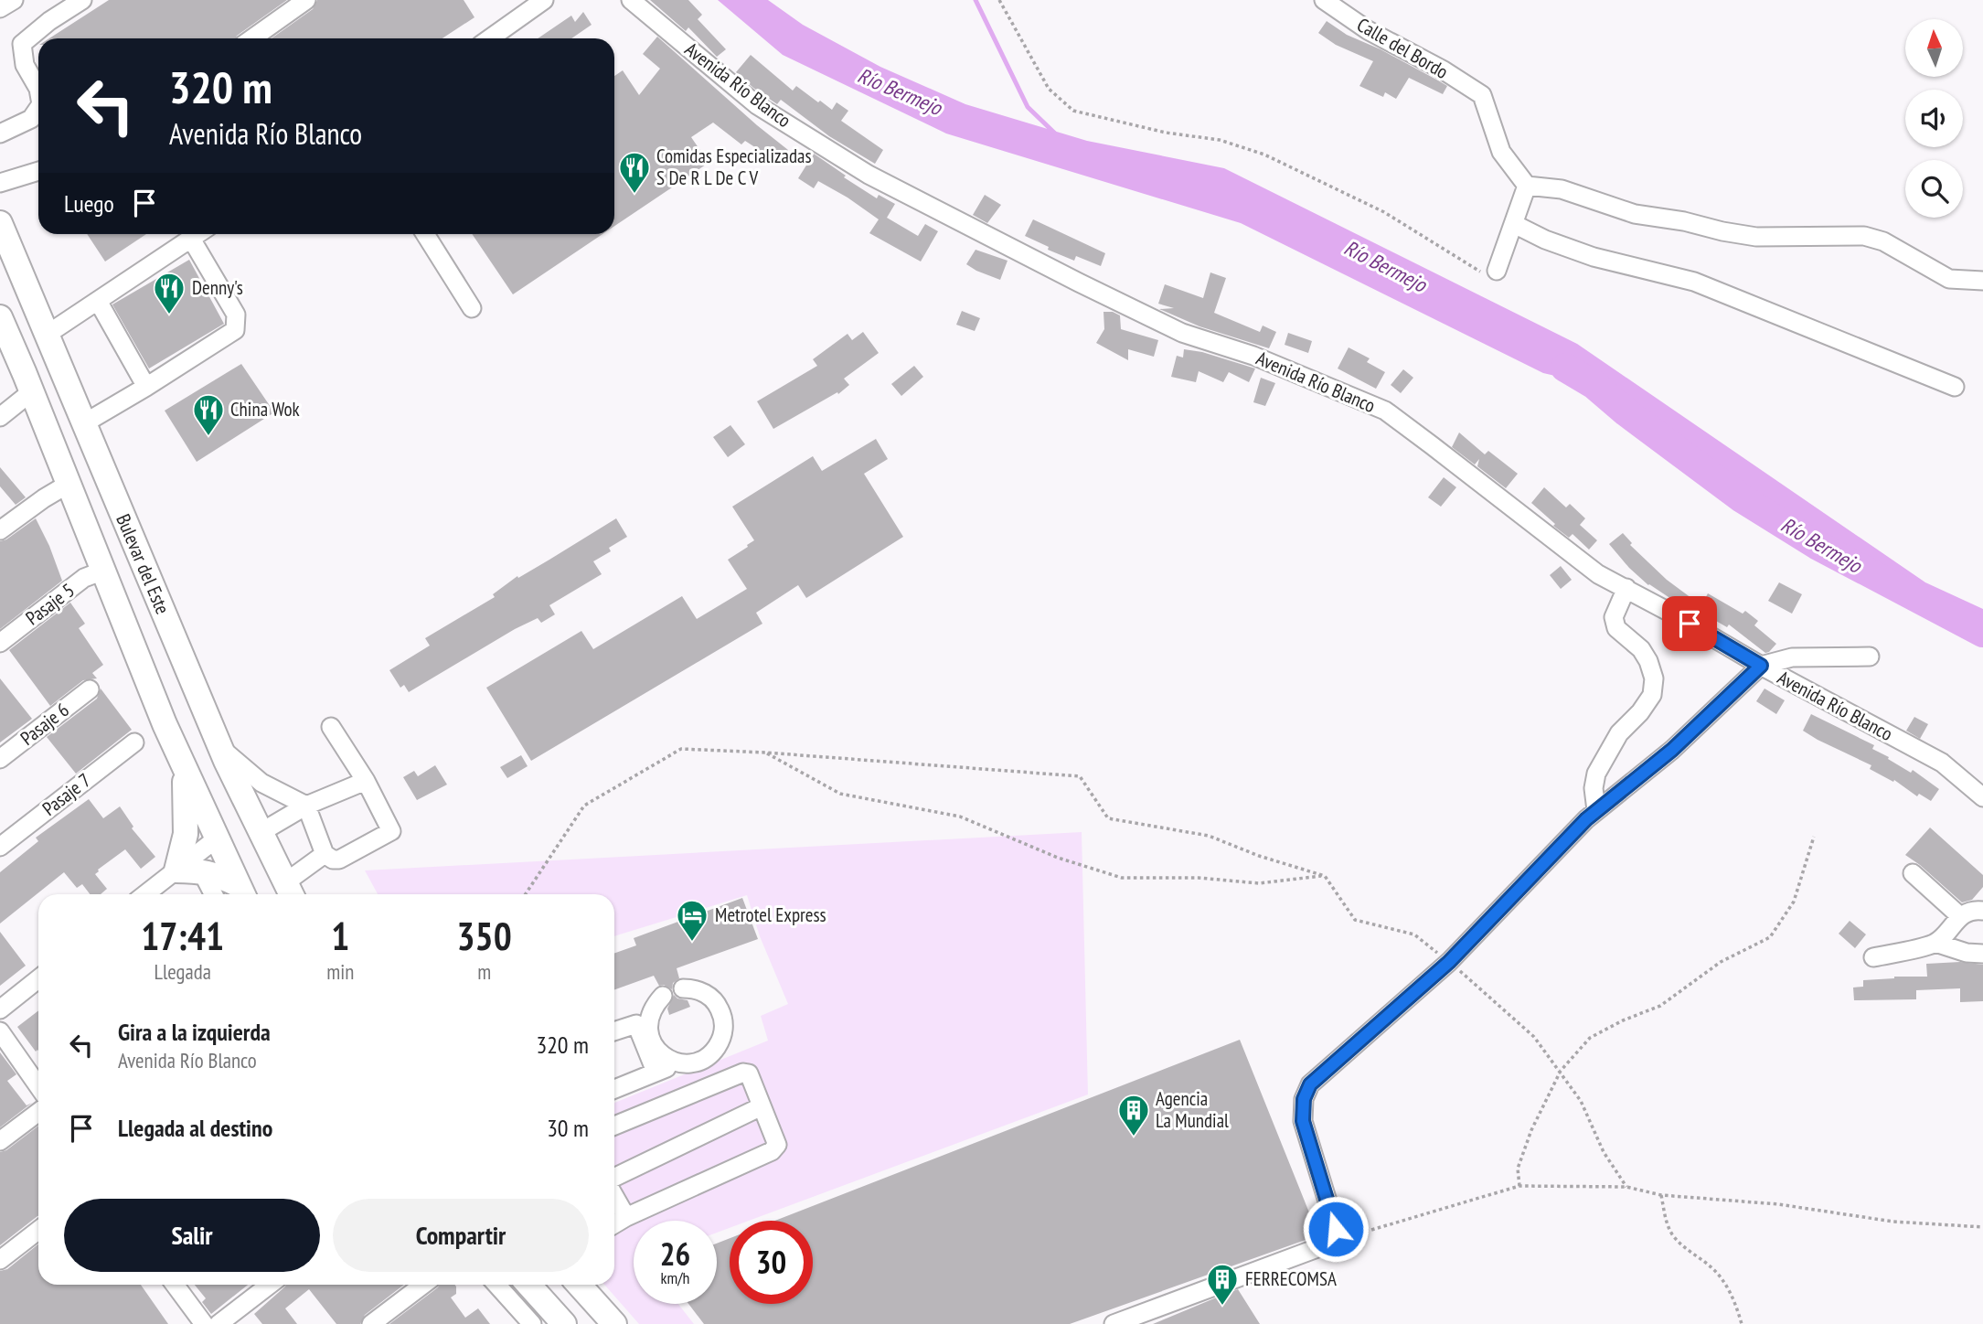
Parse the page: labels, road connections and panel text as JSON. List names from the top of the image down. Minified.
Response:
{"streets":{"highway":["Bulevar del Este"],"street":["Calle del Bordo","Avenida Río Blanco","Pasaje 5","Pasaje 6","Pasaje 7"]},"crossings":[["Bulevar del Este","Pasaje 5"]],"water":["Río Bermejo"],"places":{"restaurant":["Comidas Especializadas S De R L De C V","Denny's","China Wok"],"hotel":["Metrotel Express"],"building":["Agencia La Mundial","FERRECOMSA"]},"north":"top","page":{"turn":["320 m","Avenida Río Blanco"],"then":"Luego","eta":["17:41","Llegada","1","min","350","m"],"list":[{"name":"Gira a la izquierda","note":"Avenida Río Blanco","value":"320 m"},{"name":"Llegada al destino","value":"30 m"}],"buttons":["Salir","Compartir"],"speed":"26 km/h","limit":"30"}}
